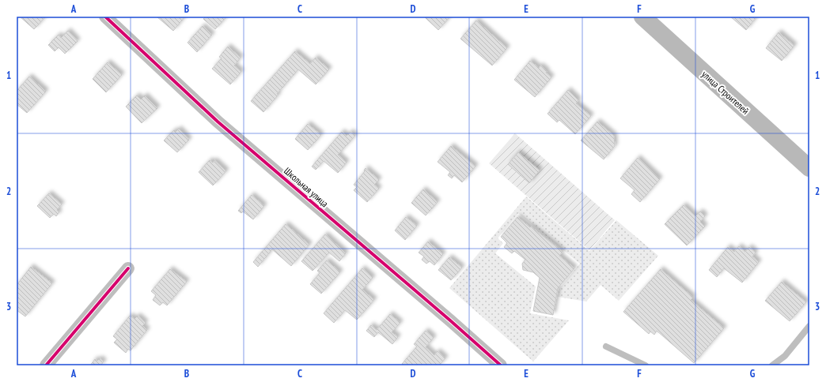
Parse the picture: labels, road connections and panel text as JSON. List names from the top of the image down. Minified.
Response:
{"streets":{"main road":["улица Строителей"],"street":["Школьная улица"]},"grid":{"columns":["A","B","C","D","E","F","G"],"rows":["1","2","3"]}}
